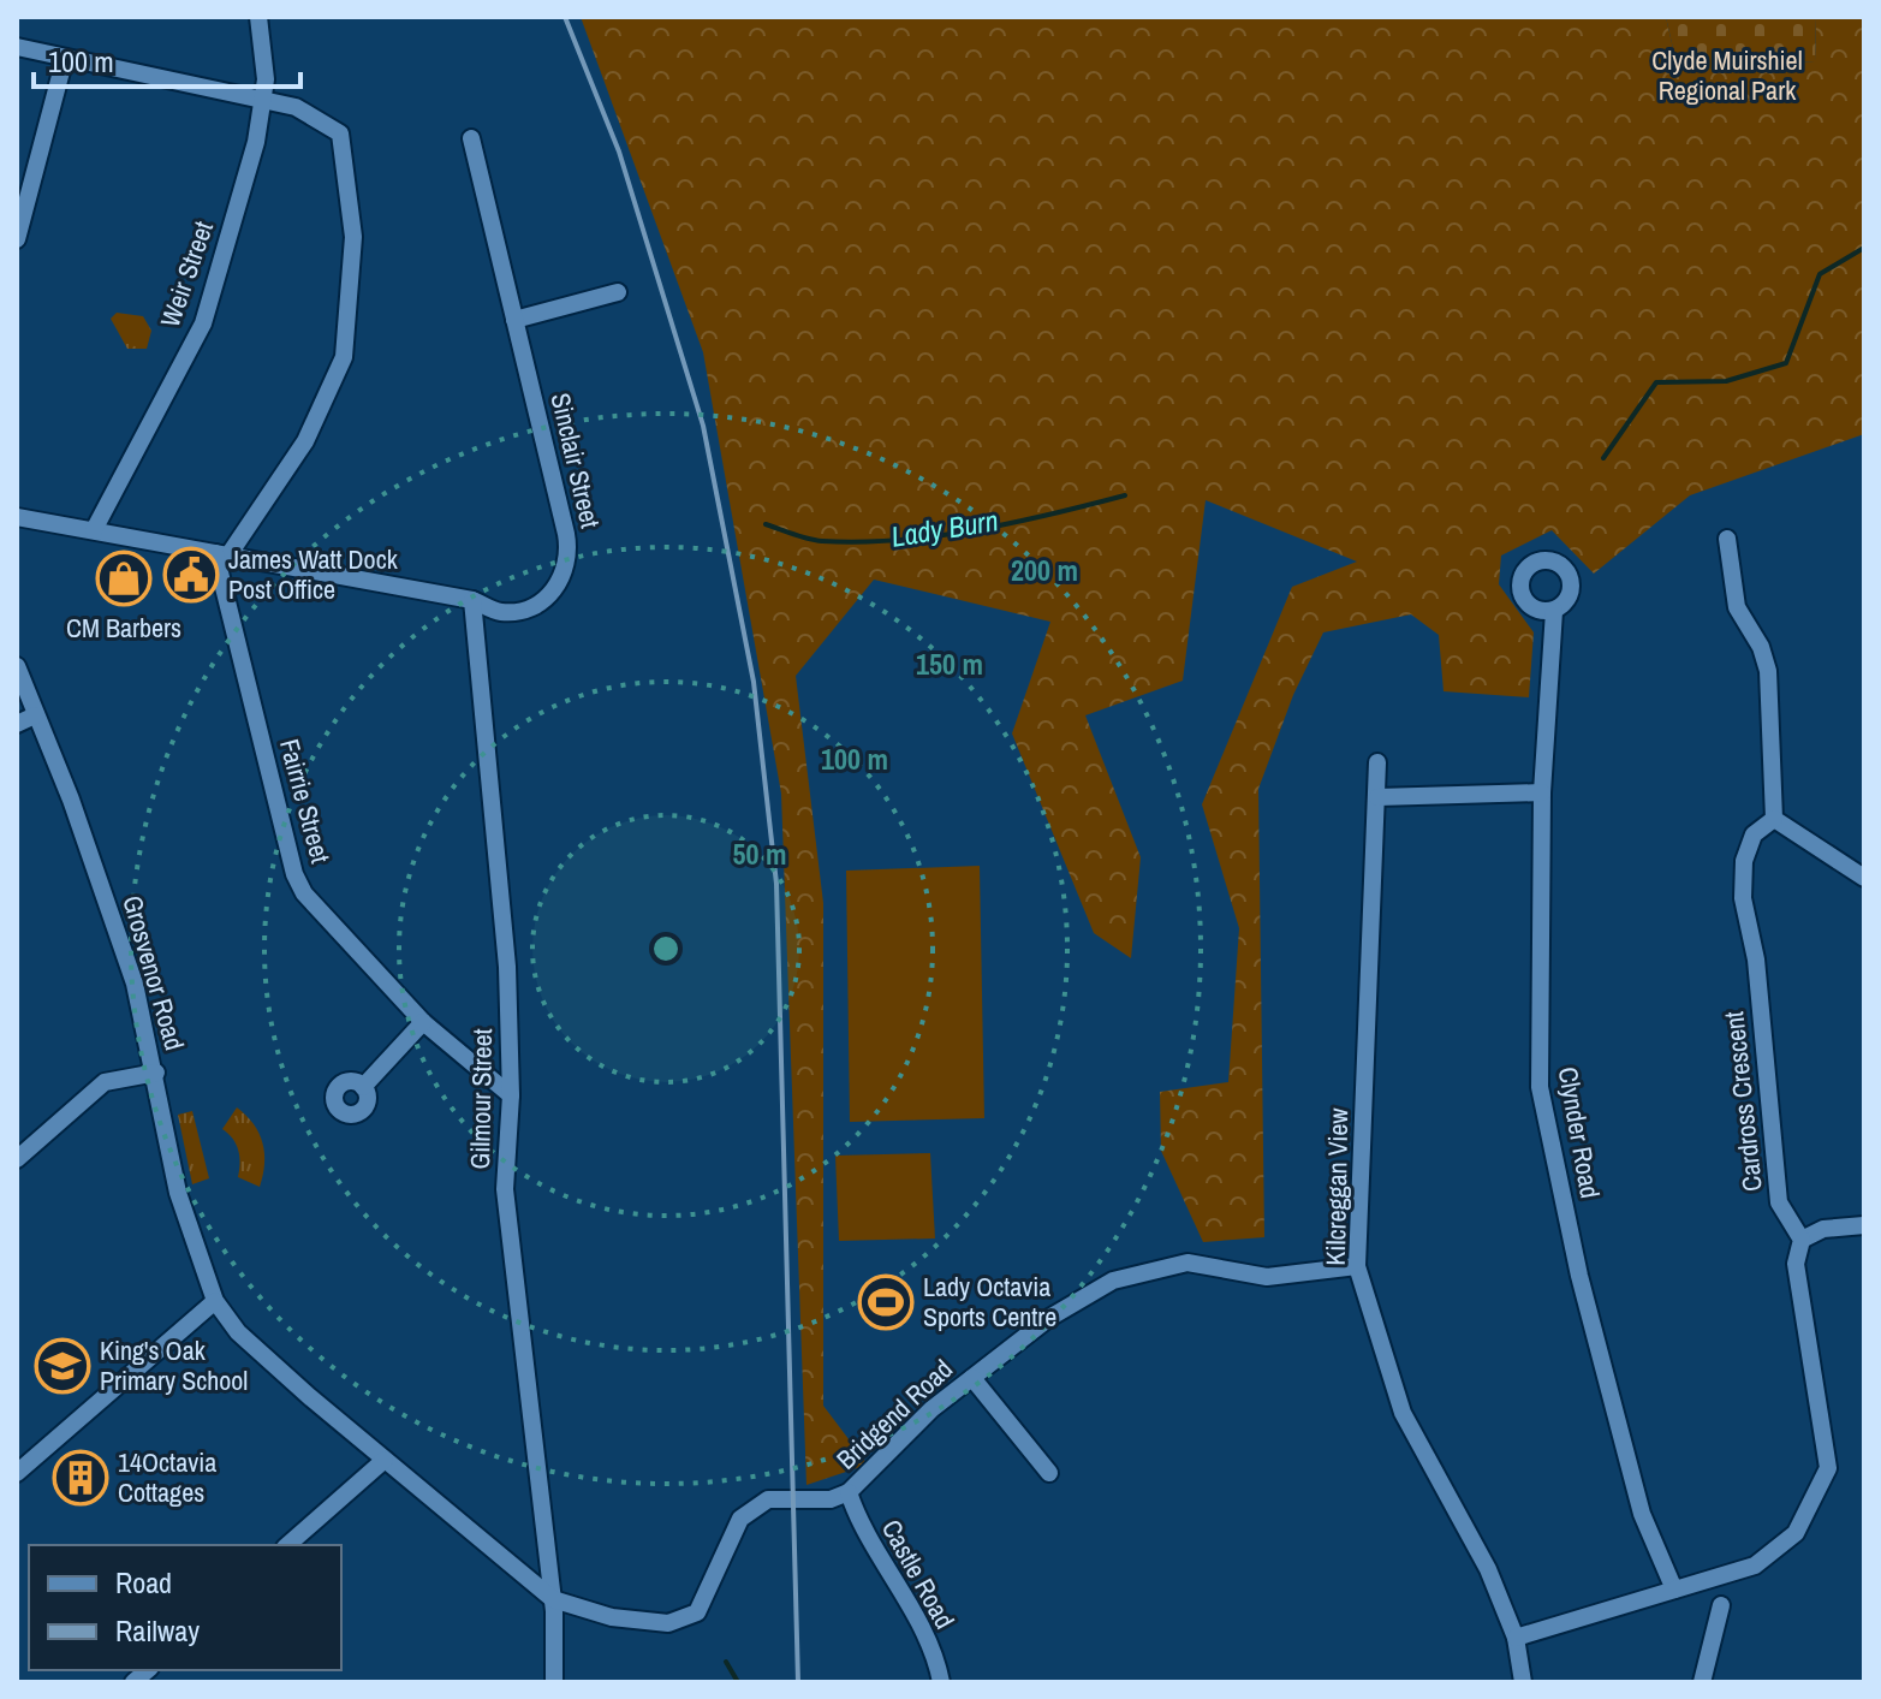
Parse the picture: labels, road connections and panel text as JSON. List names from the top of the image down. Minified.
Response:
{"streets":{"street":["Weir Street","Sinclair Street","Fairrie Street","Grosvenor Road","Gilmour Street","Cardross Crescent","Clynder Road","Kilcreggan View","Bridgend Road","Castle Road"]},"crossings":[["Weir Street","Sinclair Street"],["Sinclair Street","Fairrie Street"],["Sinclair Street","Gilmour Street"],["Fairrie Street","Gilmour Street"],["Grosvenor Road","Bridgend Road"],["Gilmour Street","Bridgend Road"],["Kilcreggan View","Bridgend Road"],["Bridgend Road","Castle Road"]],"water":["Lady Burn"],"parks":["Clyde Muirshiel Regional Park"],"places":{"public building":["James Watt Dock Post Office"],"shop":["CM Barbers"],"sports":["Lady Octavia Sports Centre"],"school or university":["King's Oak Primary School"],"building":["14Octavia Cottages"]},"legend":["Road","Railway"],"scale_bar":"100 m","rings":["200 m","150 m","100 m","50 m"]}
